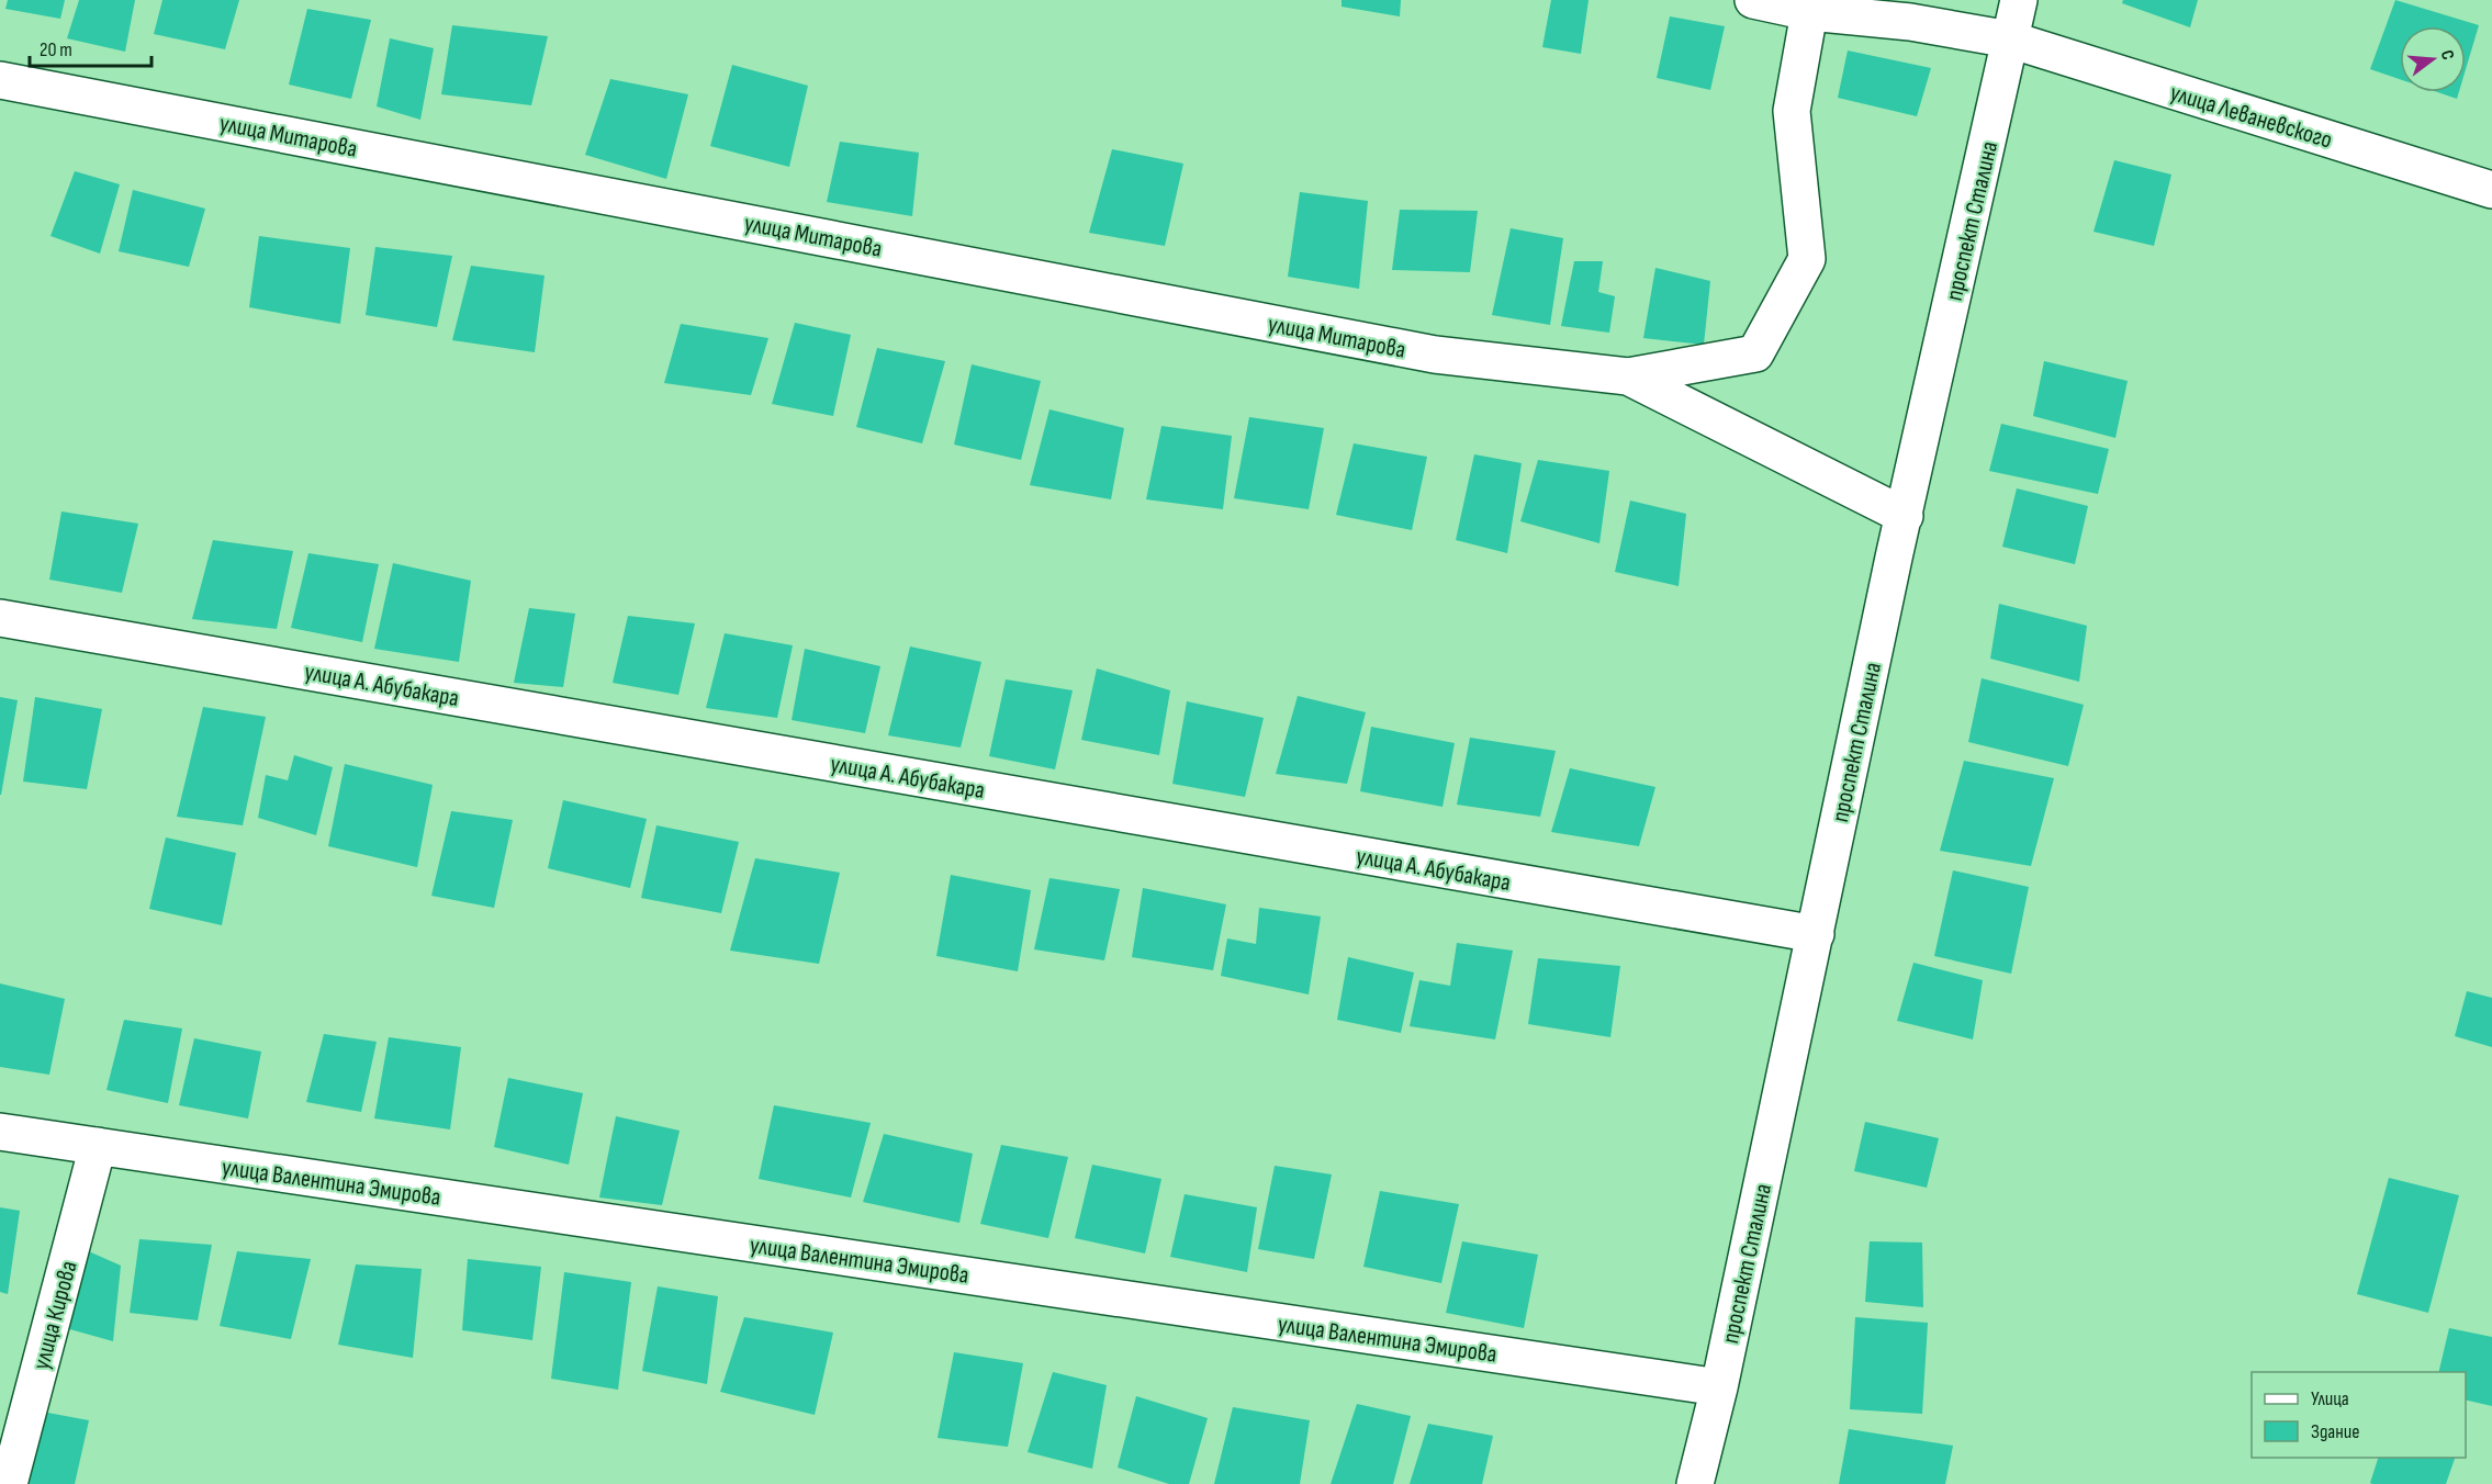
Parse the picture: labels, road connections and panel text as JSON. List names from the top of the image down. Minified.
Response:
{"streets":{"street":["улица Леваневского","улица Митарова","проспект Сталина","улица А. Абубакара","улица Валентина Эмирова","улица Кирова"]},"crossings":[["улица Леваневского","проспект Сталина"],["улица Митарова","проспект Сталина"],["проспект Сталина","улица А. Абубакара"],["проспект Сталина","улица Валентина Эмирова"],["улица Валентина Эмирова","улица Кирова"]],"legend":["Улица","Здание"],"scale_bar":"20 m","north":"right"}
